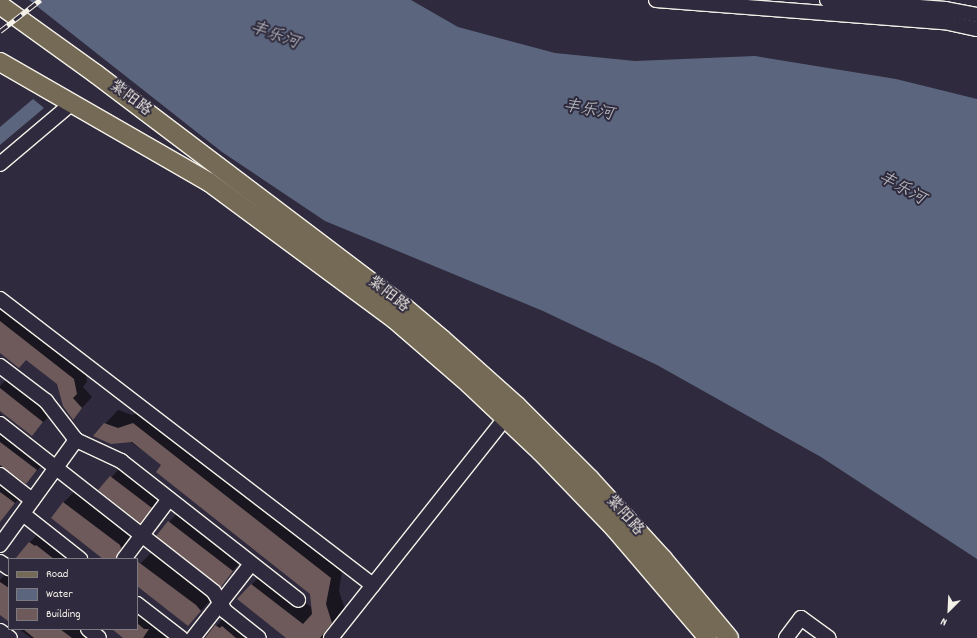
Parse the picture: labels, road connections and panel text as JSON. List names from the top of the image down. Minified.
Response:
{"streets":{"main road":["紫阳路"]},"water":["丰乐河"],"legend":["Road","Water","Building"],"north":"bottom left"}
